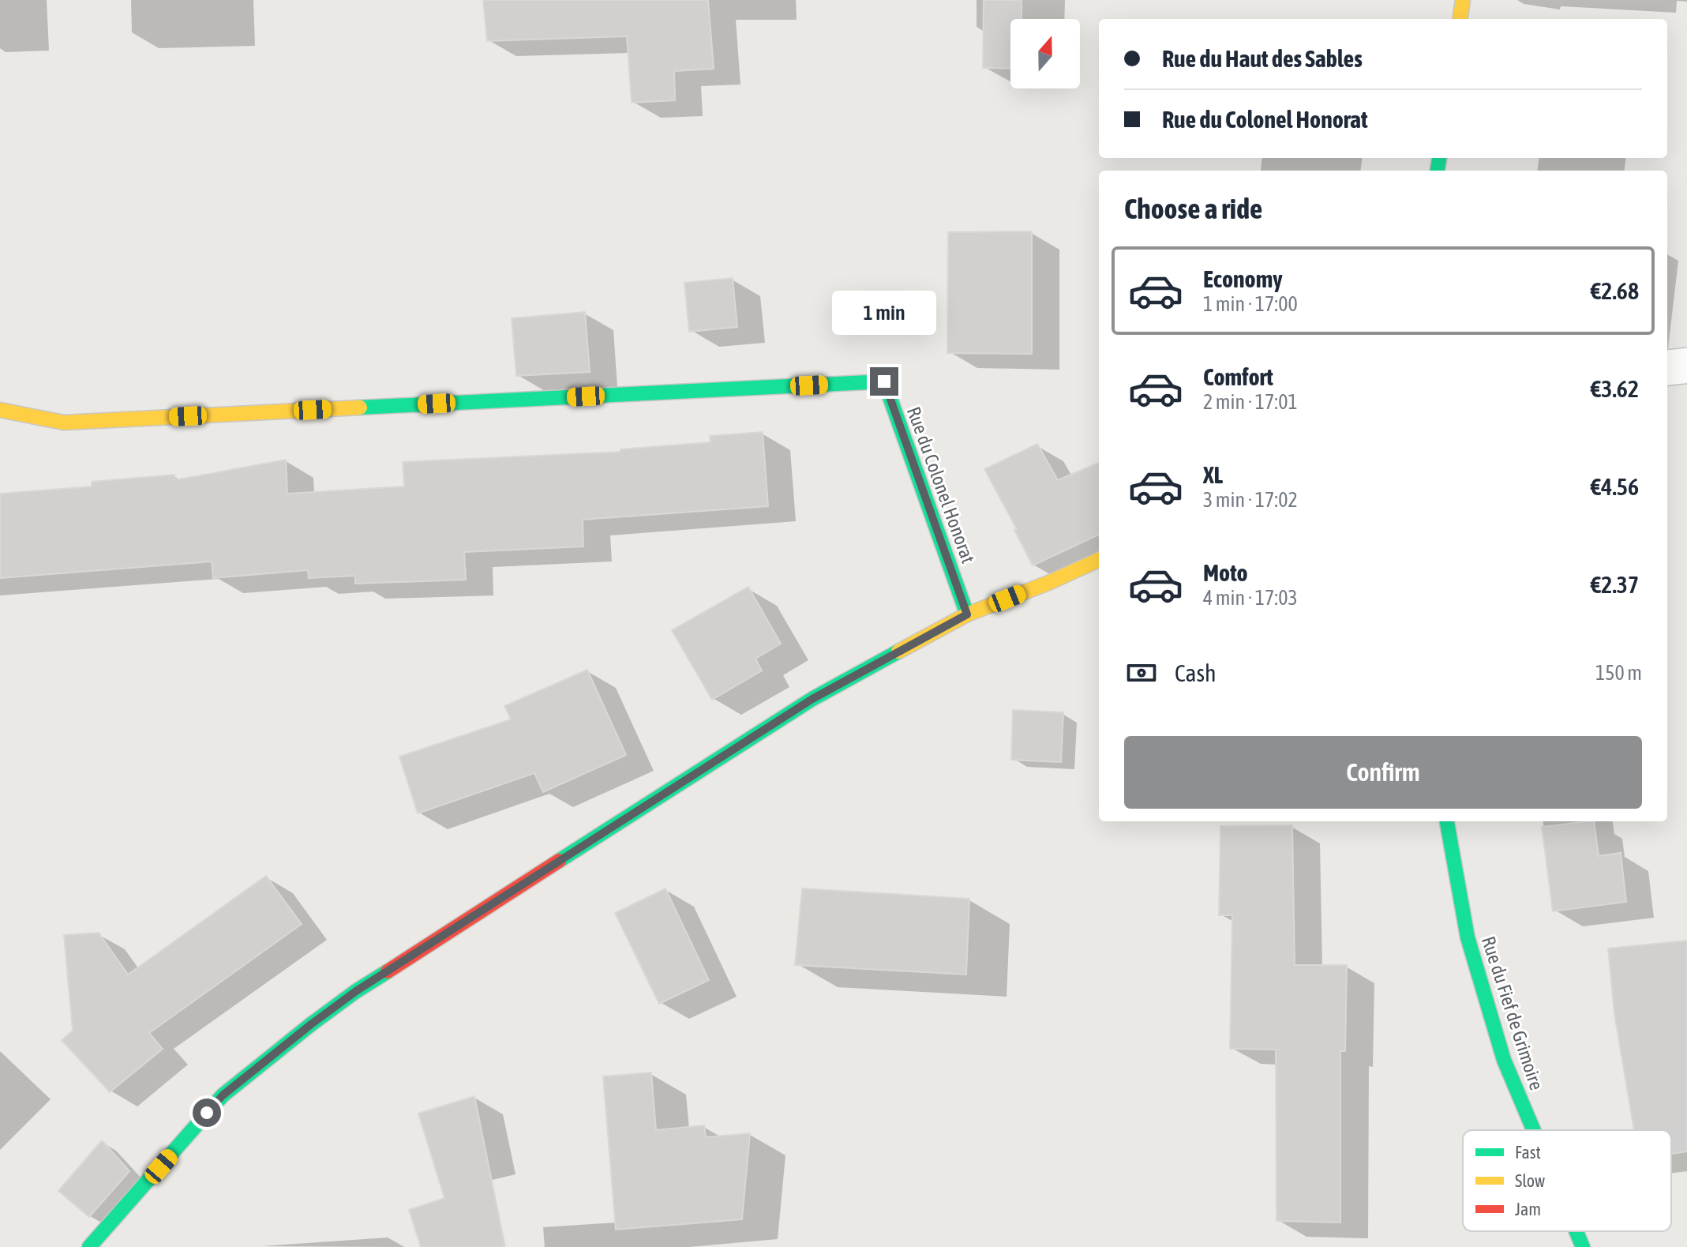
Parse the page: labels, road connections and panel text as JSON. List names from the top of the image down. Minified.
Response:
{"streets":{"street":["Rue du Colonel Honorat","Rue du Fief de Grimoire"]},"legend":["Fast","Slow","Jam"],"north":"top","page":{"banner":["Rue du Haut des Sables","Rue du Colonel Honorat"],"heading":"Choose a ride","list":[{"name":"Economy","note":"1 min · 17:00","value":"€2.68"},{"name":"Comfort","note":"2 min · 17:01","value":"€3.62"},{"name":"XL","note":"3 min · 17:02","value":"€4.56"},{"name":"Moto","note":"4 min · 17:03","value":"€2.37"}],"bubble":"1 min","pay":["Cash","150 m"],"buttons":"Confirm"}}
